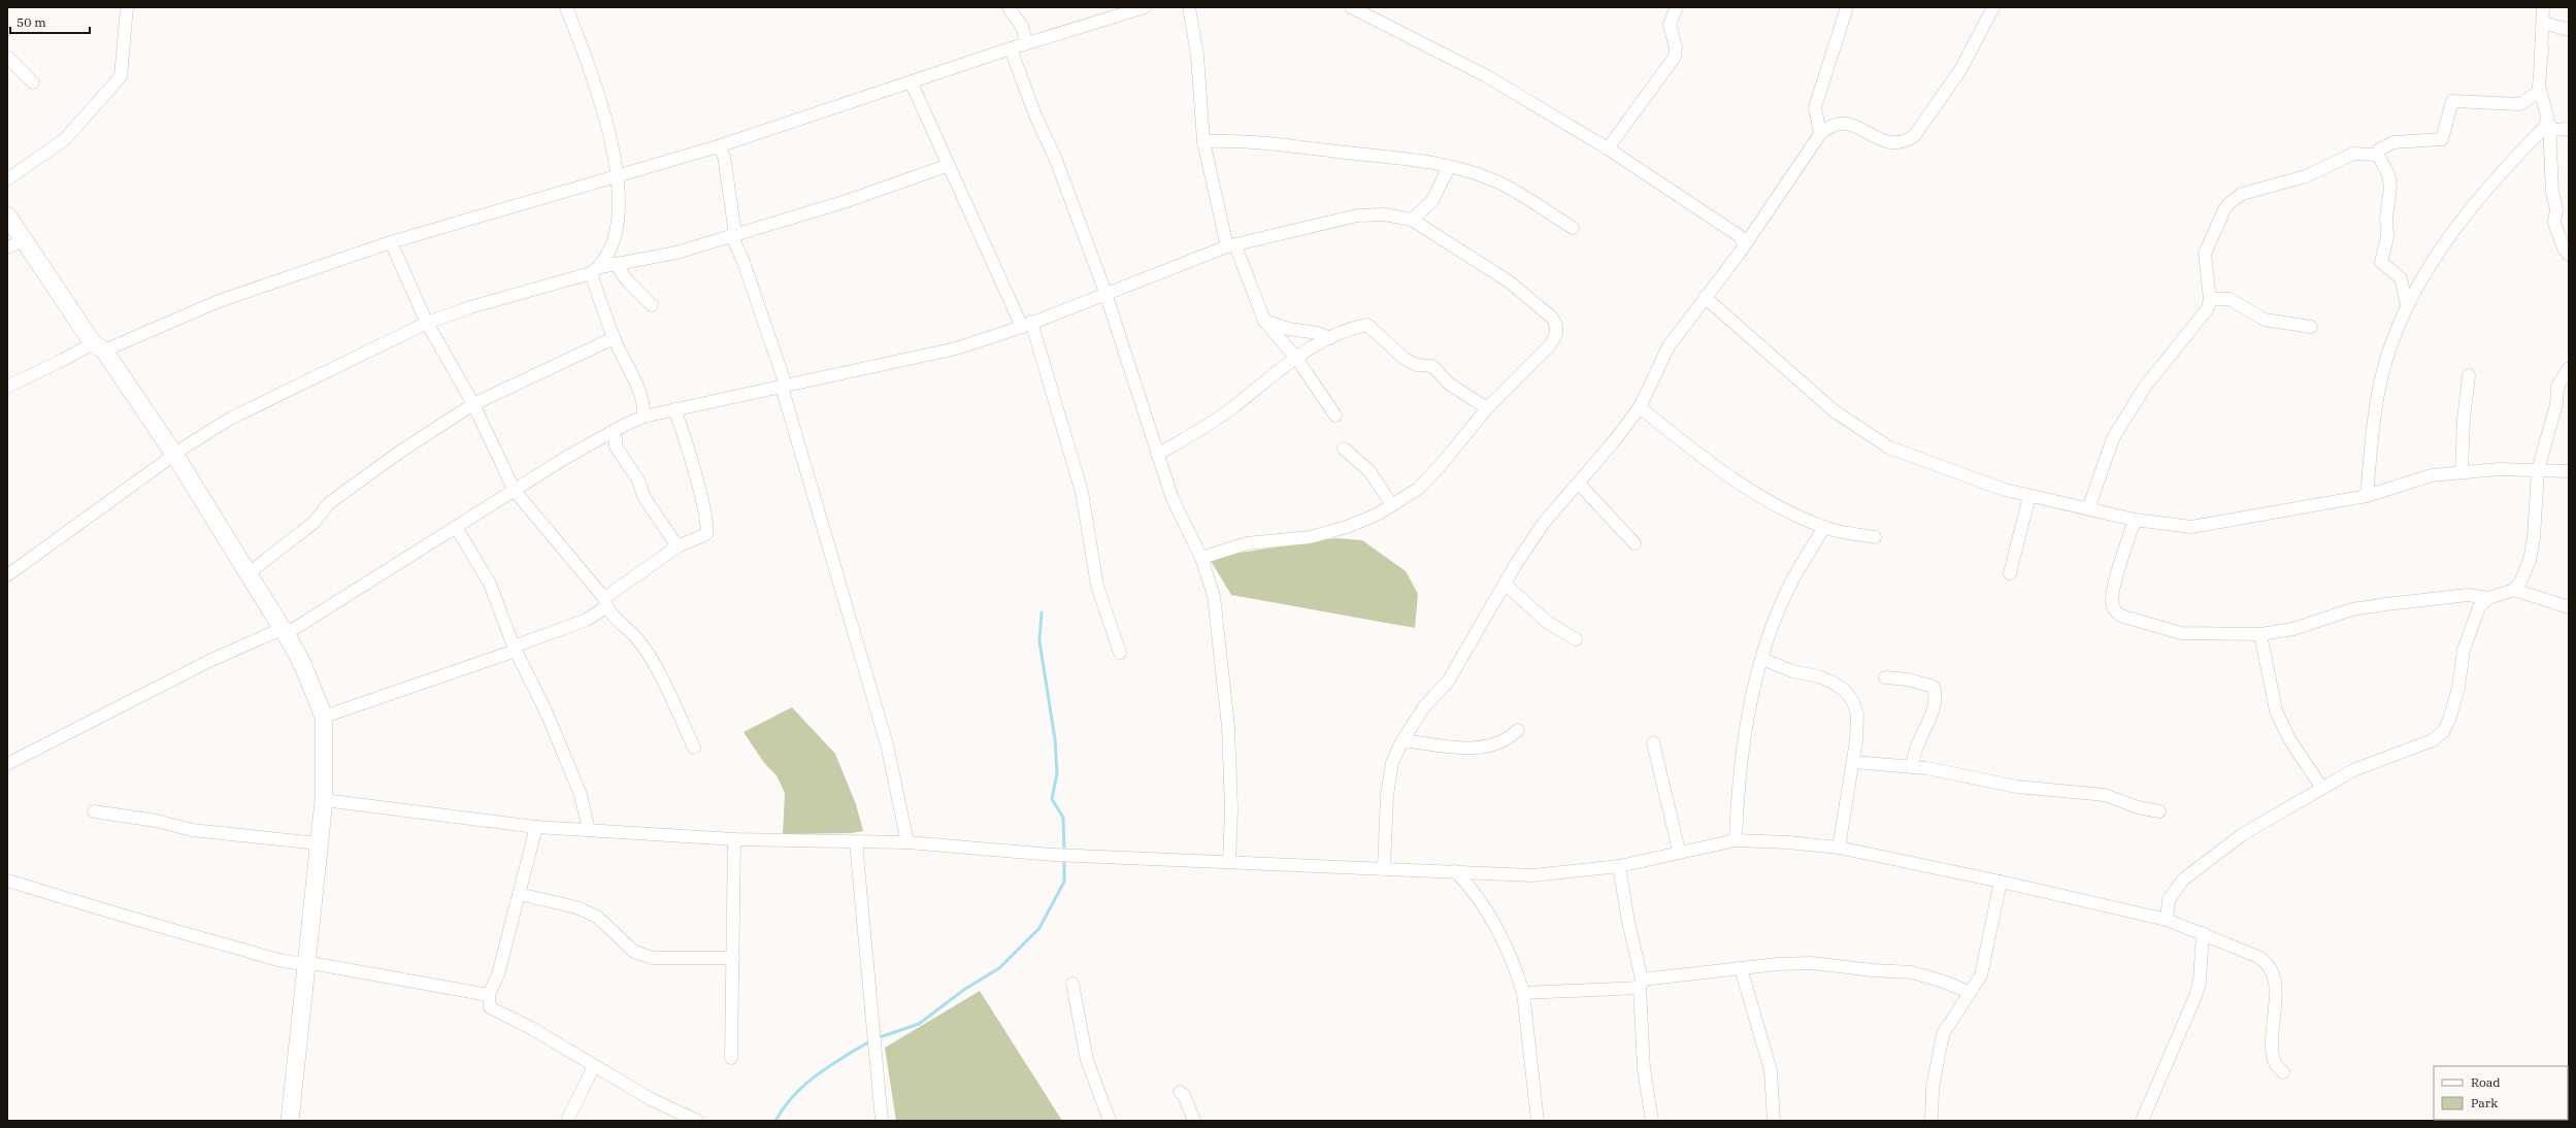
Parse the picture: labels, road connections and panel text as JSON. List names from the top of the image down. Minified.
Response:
{"legend":["Road","Park"],"scale_bar":"50 m"}
